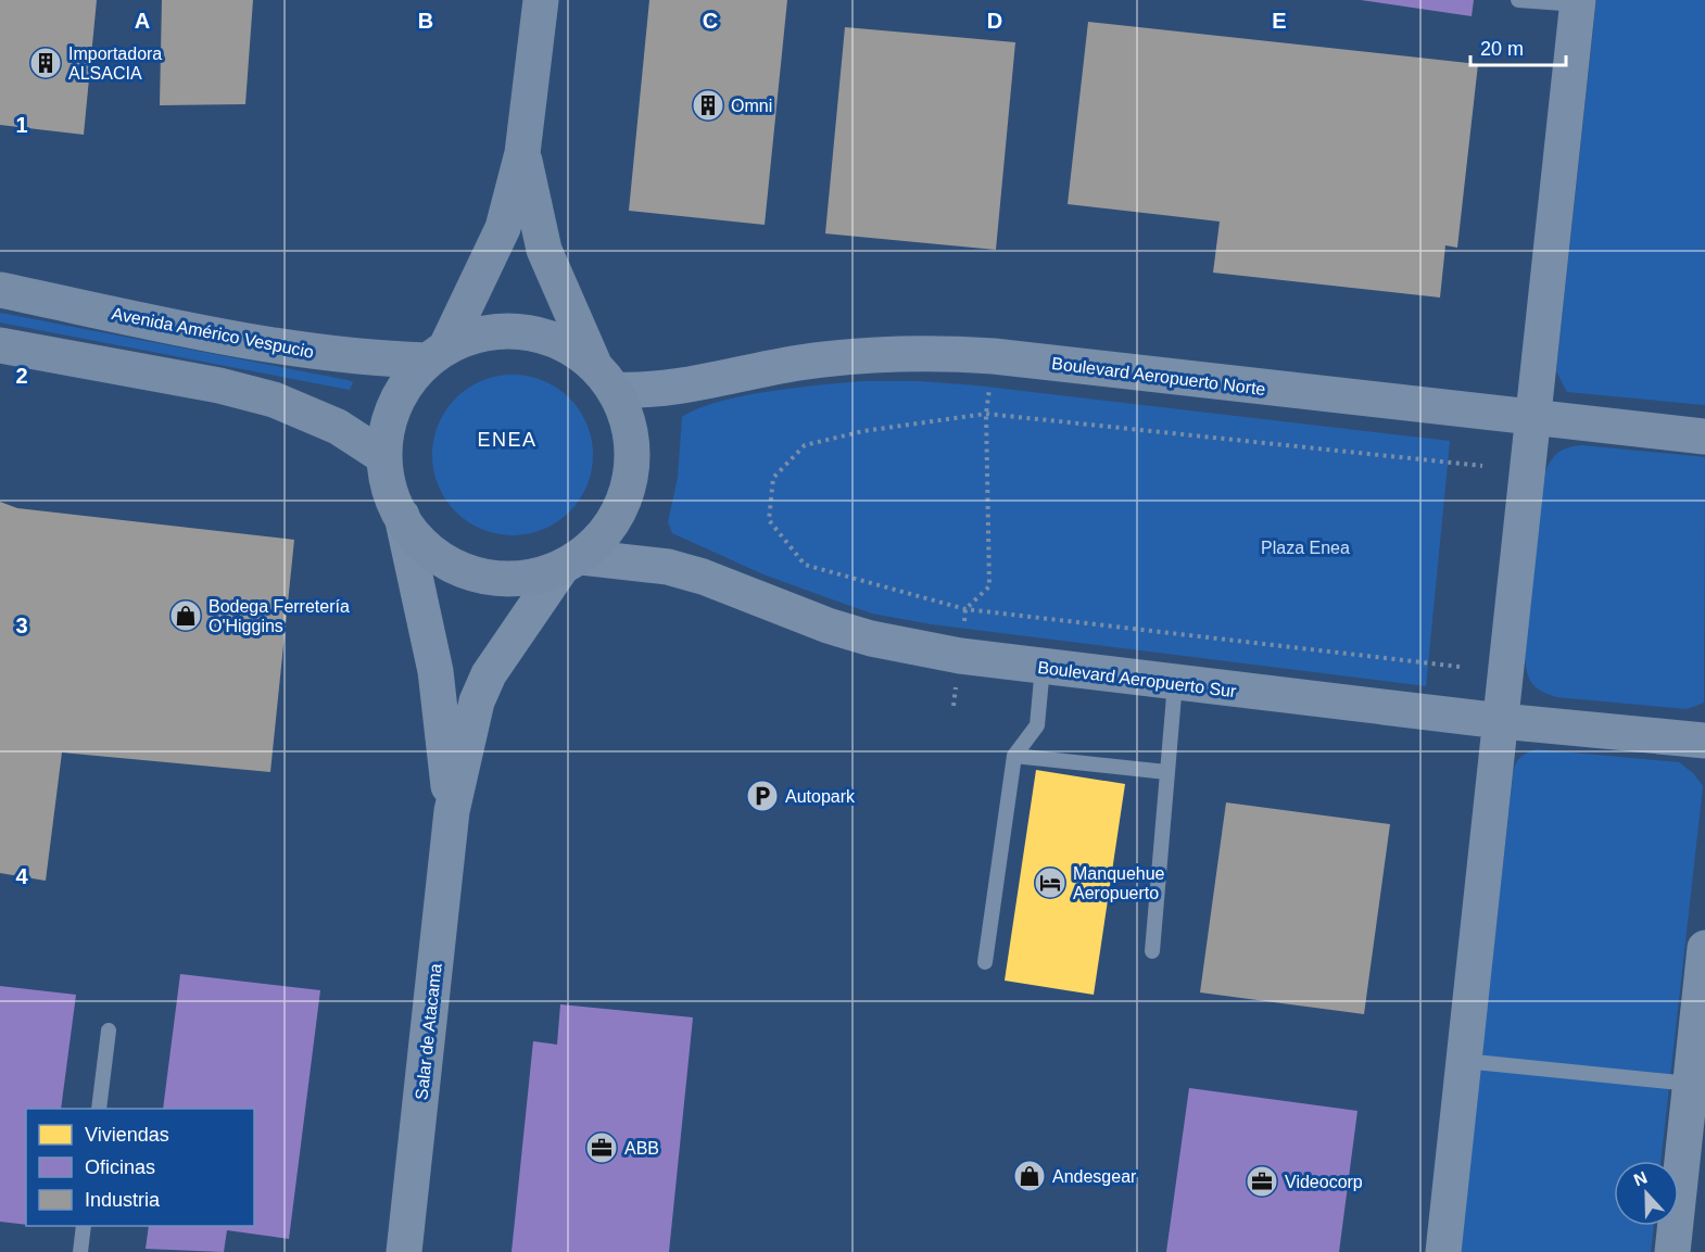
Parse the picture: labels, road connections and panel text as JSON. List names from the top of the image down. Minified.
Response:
{"streets":{"main road":["Avenida Américo Vespucio"],"street":["Boulevard Aeropuerto Norte","Boulevard Aeropuerto Sur","Salar de Atacama"]},"crossings":[["Boulevard Aeropuerto Sur","Salar de Atacama"]],"districts":["ENEA"],"parks":["Plaza Enea"],"places":{"building":["Importadora ALSACIA","Omni"],"shop":["Bodega Ferretería O'Higgins","Andesgear"],"parking":["Autopark"],"hotel":["Manquehue Aeropuerto"],"office":["ABB","Videocorp"]},"legend":["Viviendas","Oficinas","Industria"],"scale_bar":"20 m","north":"top","grid":{"columns":["A","B","C","D","E"],"rows":["1","2","3","4"]}}
